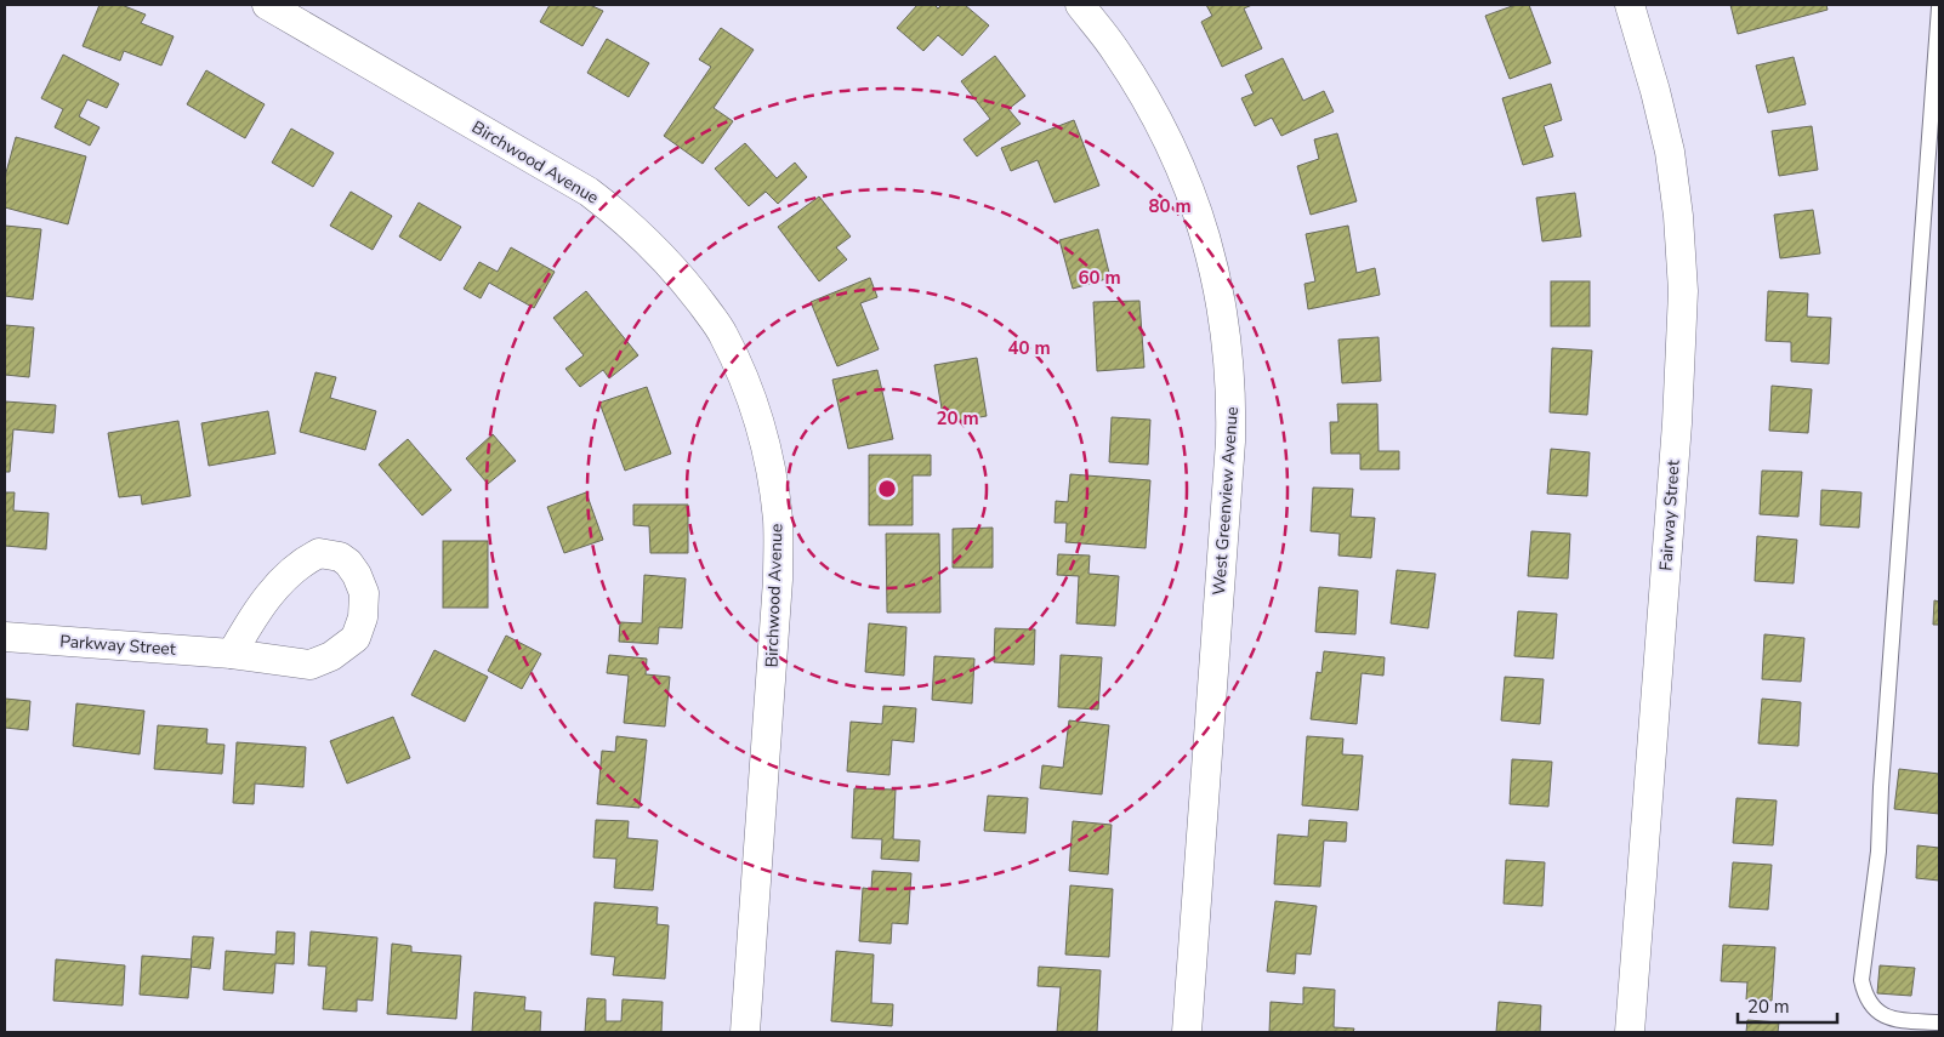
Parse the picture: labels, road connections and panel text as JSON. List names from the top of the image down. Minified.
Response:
{"streets":{"street":["Birchwood Avenue","West Greenview Avenue","Fairway Street","Parkway Street"]},"scale_bar":"20 m","rings":["80 m","60 m","40 m","20 m"]}
